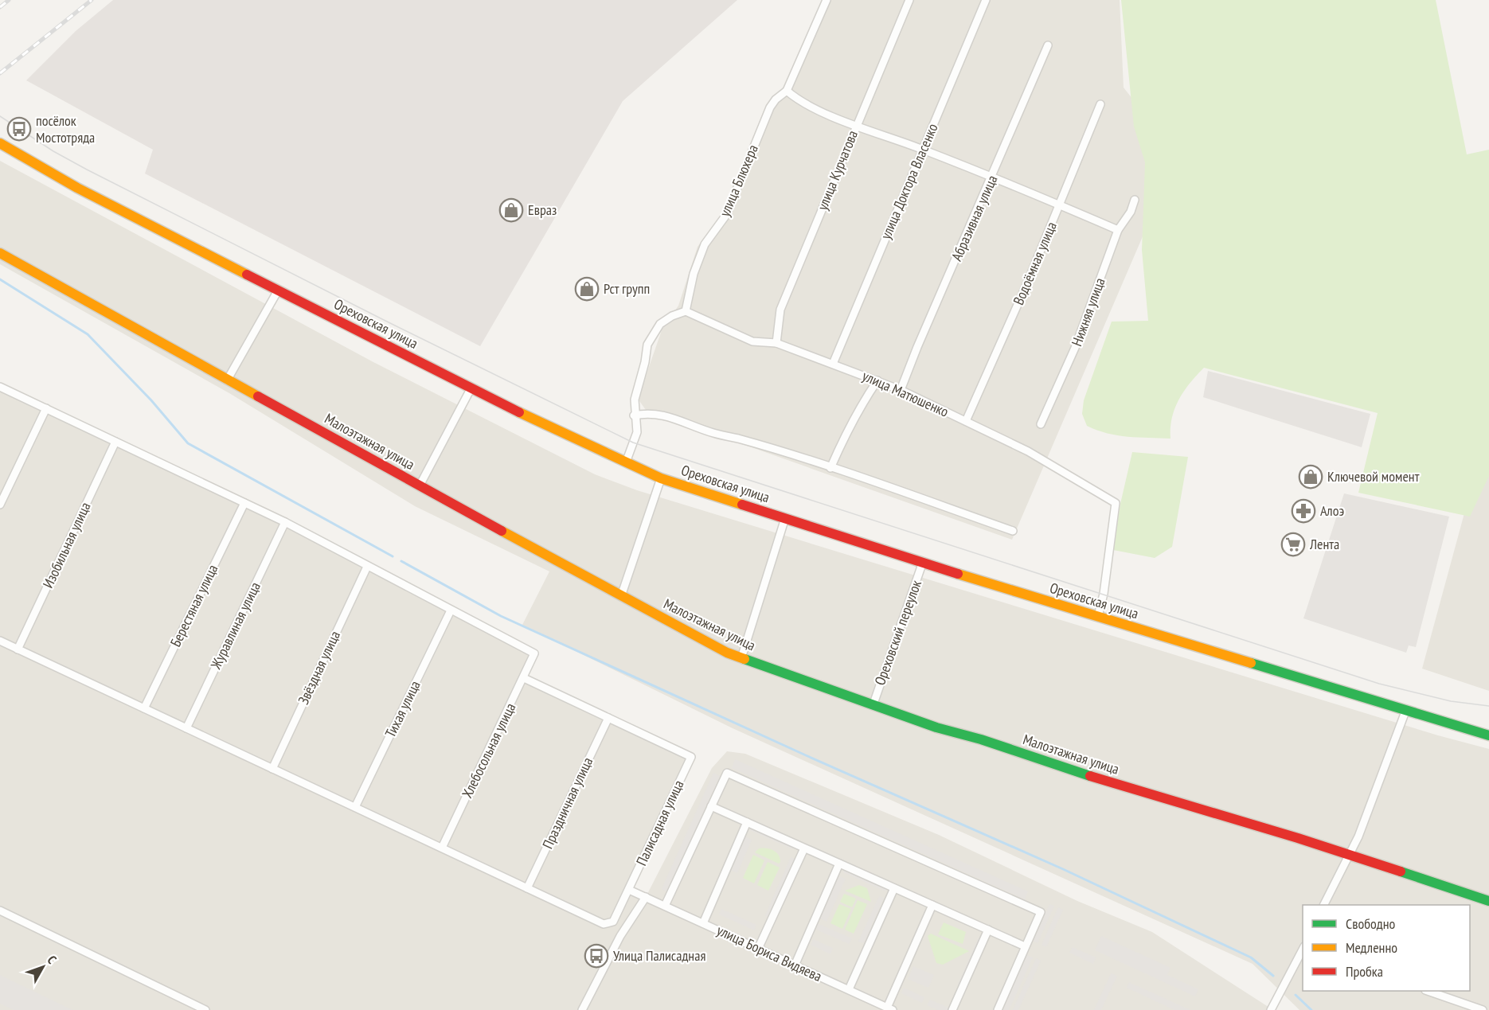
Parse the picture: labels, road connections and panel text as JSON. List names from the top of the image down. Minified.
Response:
{"streets":{"street":["улица Курчатова","улица Блюхера","улица Доктора Власенко","Абразивная улица","Водоёмная улица","Нижняя улица","Ореховская улица","улица Матюшенко","Малоэтажная улица","Изобильная улица","Берестяная улица","Журавлиная улица","Ореховский переулок","Звёздная улица","Тихая улица","Хлебосольная улица","Праздничная улица","Палисадная улица","улица Бориса Видяева"]},"crossings":[["улица Курчатова","улица Матюшенко"],["улица Блюхера","улица Матюшенко"],["улица Доктора Власенко","улица Матюшенко"],["Абразивная улица","улица Матюшенко"],["Водоёмная улица","улица Матюшенко"],["Ореховская улица","улица Матюшенко"],["Ореховская улица","Ореховский переулок"],["Малоэтажная улица","Ореховский переулок"],["Изобильная улица","Палисадная улица"],["Берестяная улица","Палисадная улица"],["Журавлиная улица","Палисадная улица"],["Звёздная улица","Палисадная улица"],["Тихая улица","Хлебосольная улица"],["Тихая улица","Палисадная улица"],["Хлебосольная улица","Палисадная улица"],["Праздничная улица","Палисадная улица"],["Палисадная улица","улица Бориса Видяева"]],"places":{"bus stop":["посёлок Мостотряда","Улица Палисадная"],"shop":["Евраз","Рст групп","Ключевой момент"],"pharmacy":["Алоэ"],"supermarket":["Лента"]},"legend":["Свободно","Медленно","Пробка"],"north":"top right"}
